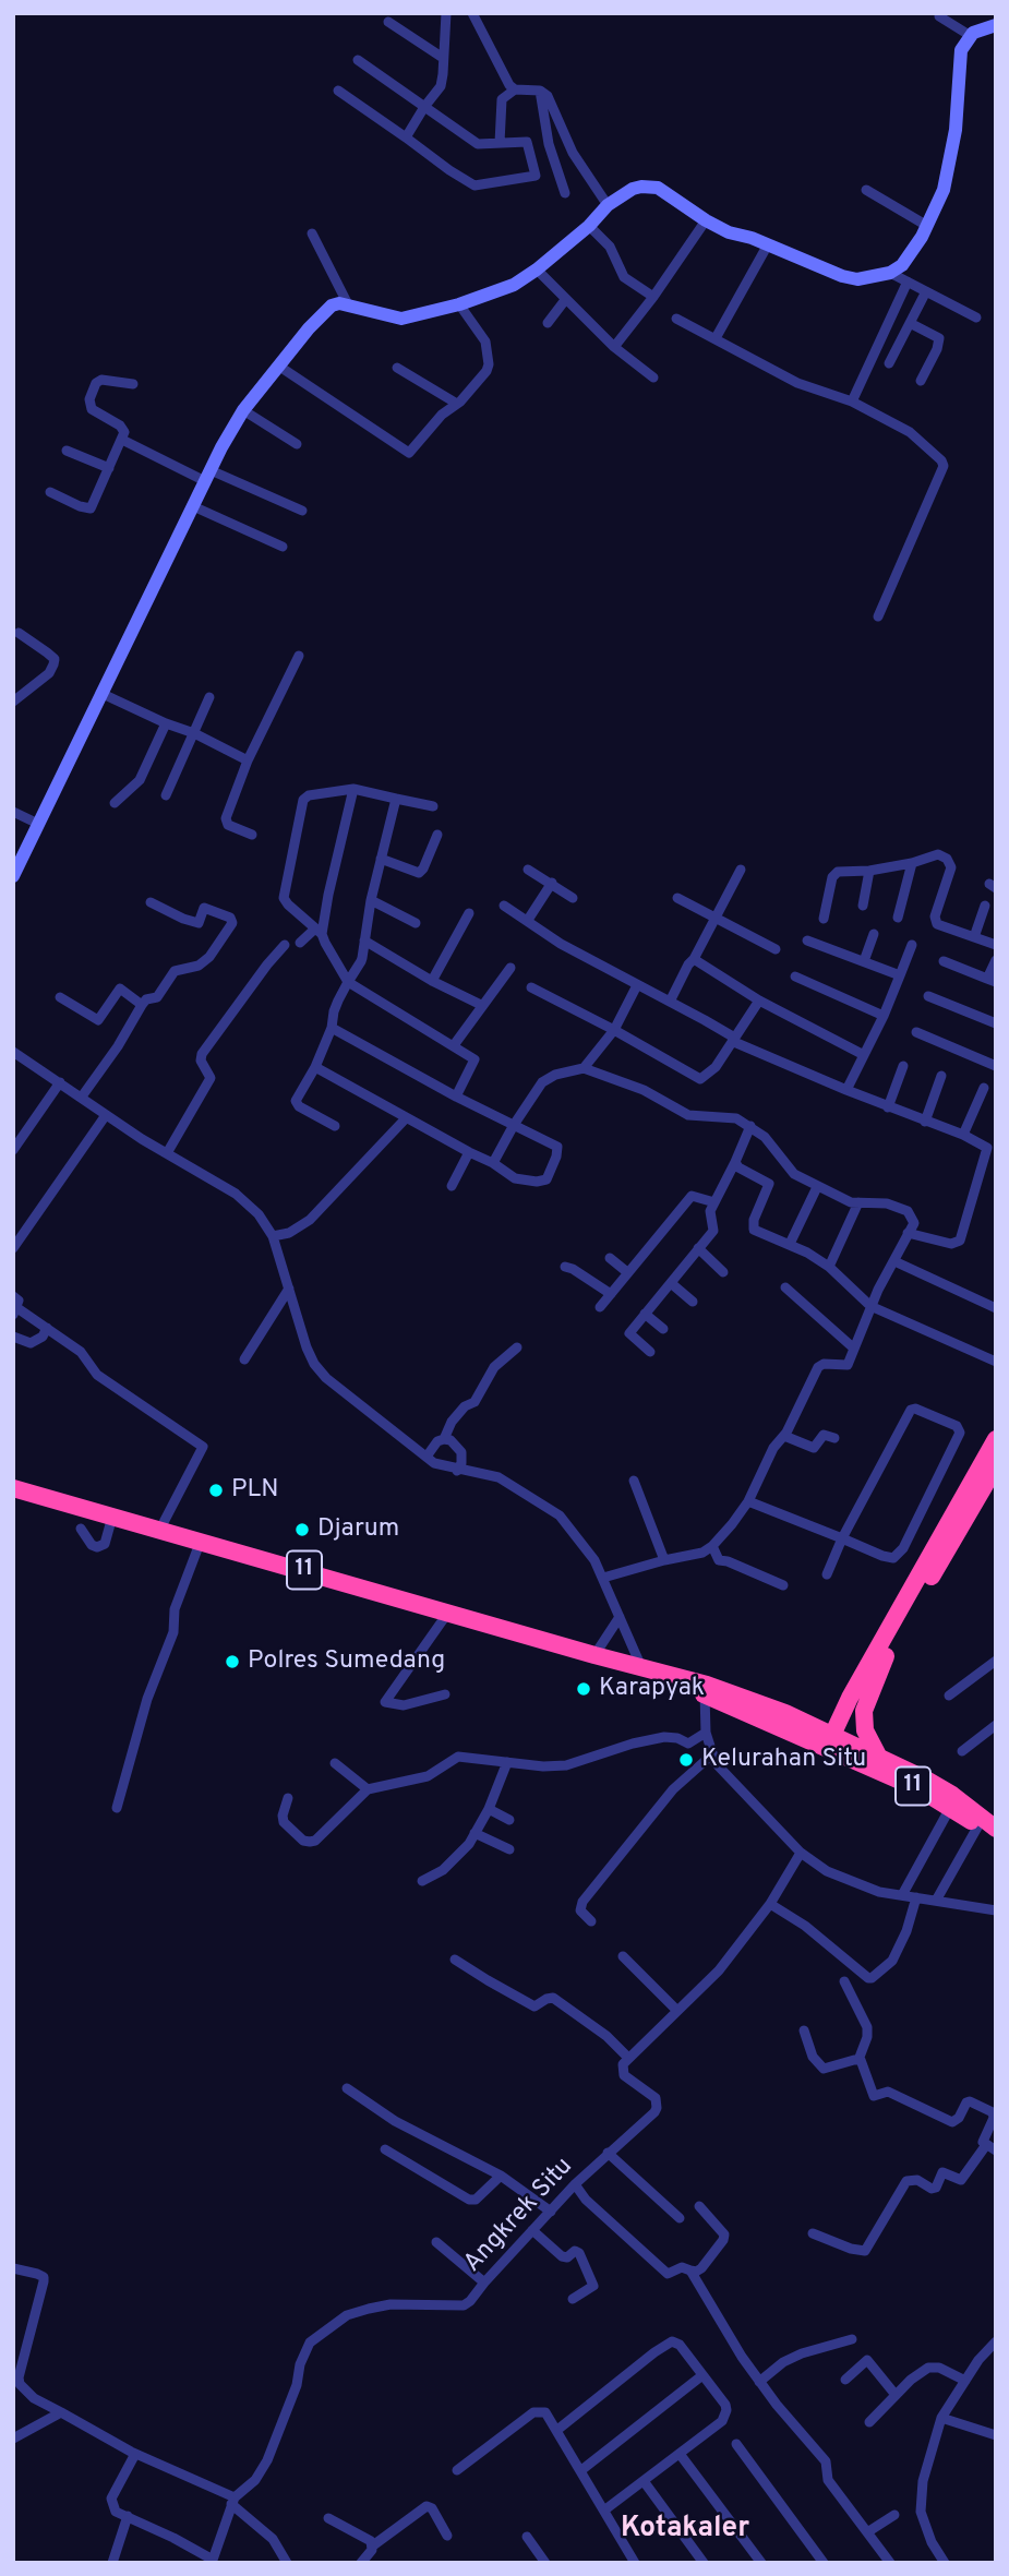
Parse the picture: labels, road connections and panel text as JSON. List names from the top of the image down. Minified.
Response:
{"streets":{"highway":["11"],"street":["Angkrek Situ"]},"districts":["Kotakaler"],"places":["PLN","Djarum","Polres Sumedang","Karapyak","Kelurahan Situ"]}
